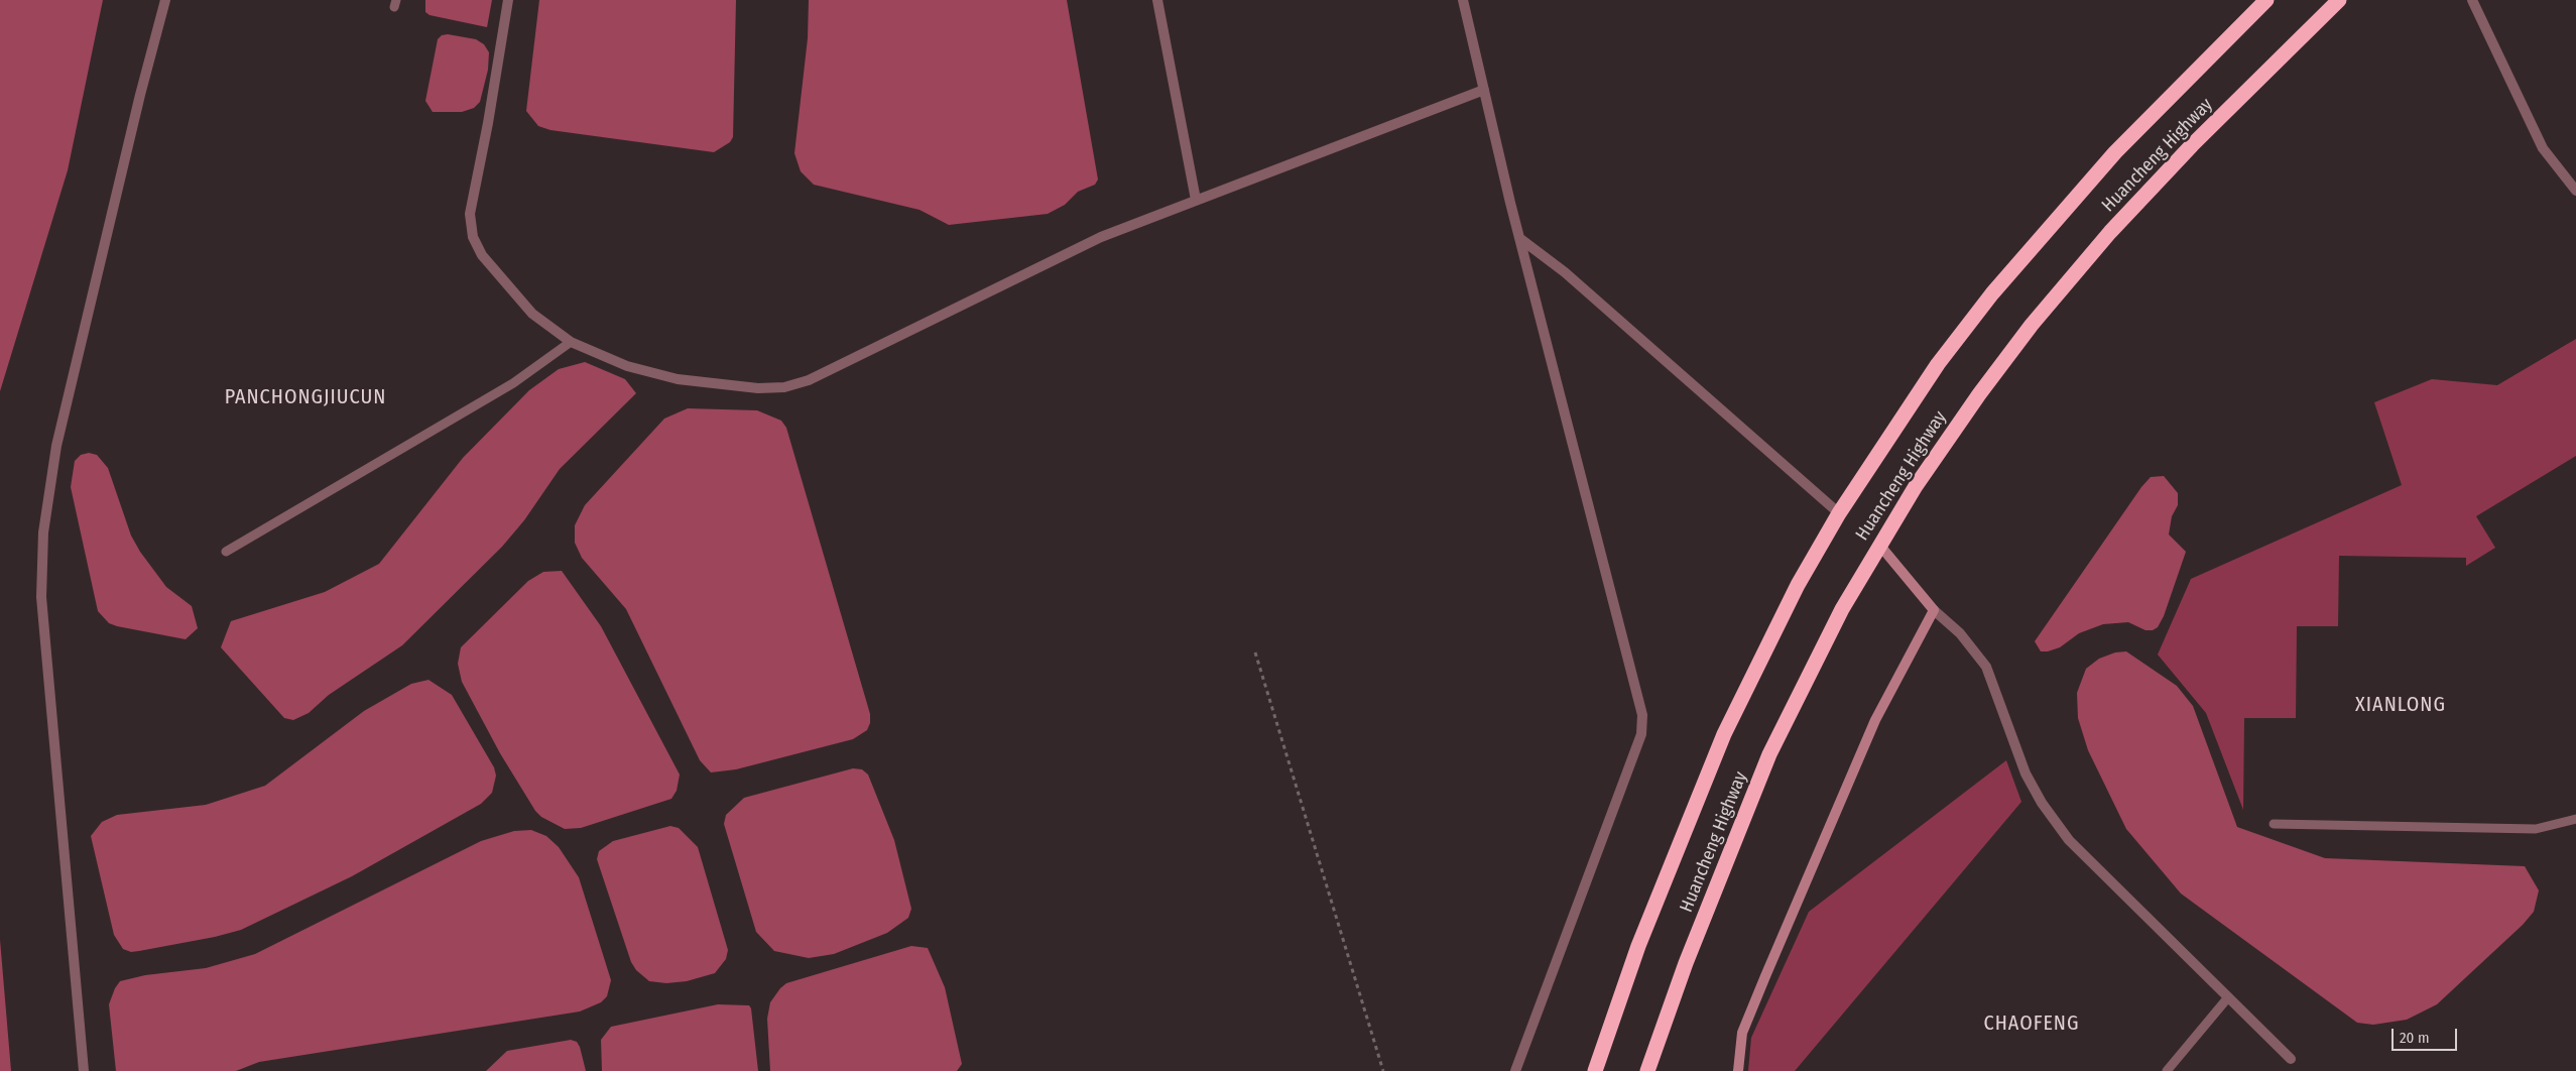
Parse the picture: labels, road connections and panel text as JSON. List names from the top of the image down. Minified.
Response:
{"streets":{"highway":["Huancheng Highway"]},"districts":["PANCHONGJIUCUN","XIANLONG","CHAOFENG"],"scale_bar":"20 m"}
